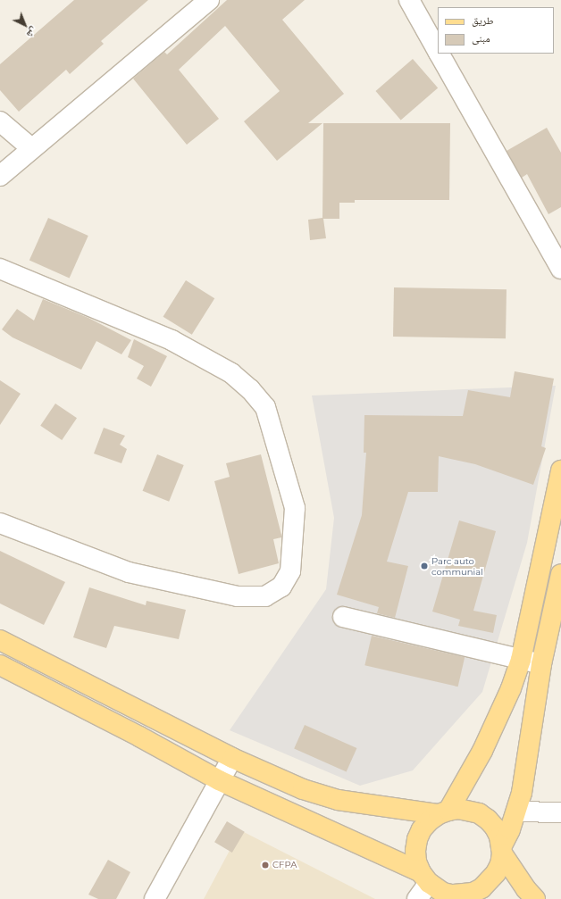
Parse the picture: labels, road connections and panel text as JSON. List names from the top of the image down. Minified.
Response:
{"places":["Parc auto communial","CFPA"],"legend":["طريق","مبنى"],"north":"bottom right"}
